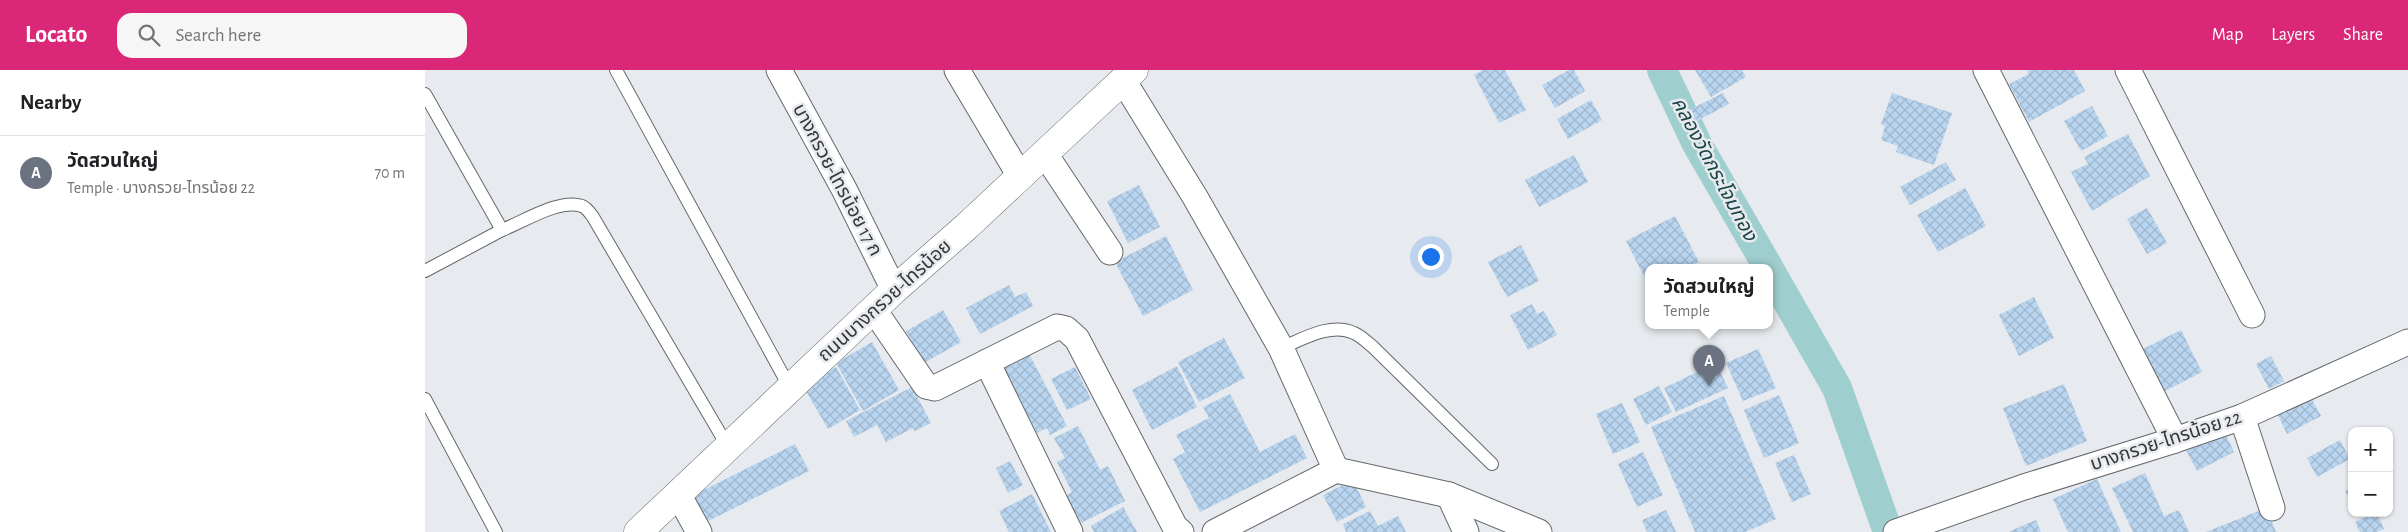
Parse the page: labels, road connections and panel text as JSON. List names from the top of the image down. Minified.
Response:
{"streets":{"main road":["ถนนบางกรวย-ไทรน้อย"],"street":["บางกรวย-ไทรน้อย 17 ก","บางกรวย-ไทรน้อย 22"]},"crossings":[["บางกรวย-ไทรน้อย 17 ก","ถนนบางกรวย-ไทรน้อย"]],"water":["คลองวัดกระโจมทอง"],"page":{"header":"Locato","search":"Search here","nav":["Map","Layers","Share"],"heading":"Nearby","list":[{"mark":"A","name":"วัดสวนใหญ่","note":"Temple · บางกรวย-ไทรน้อย 22","value":"70 m"}],"popup":["วัดสวนใหญ่","Temple"],"pins":"A","map_buttons":["+","−"]}}
